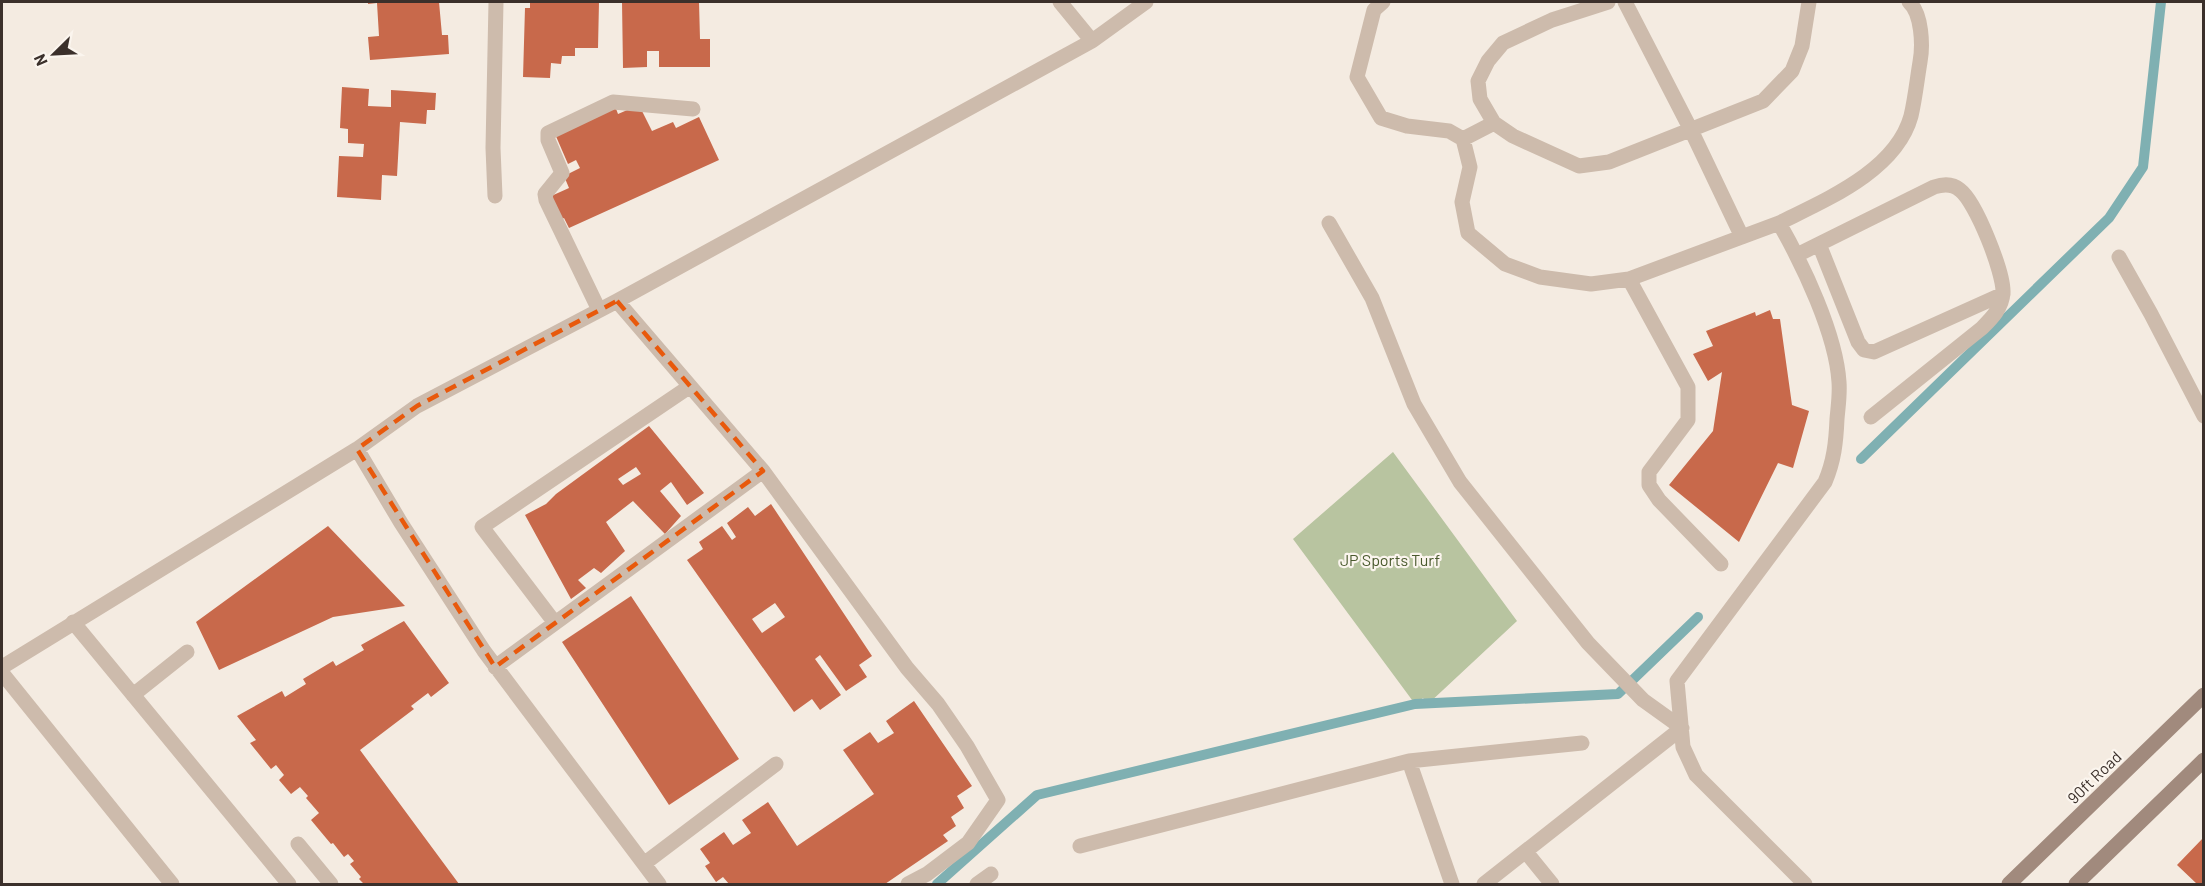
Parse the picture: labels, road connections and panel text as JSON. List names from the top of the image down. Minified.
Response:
{"streets":{"main road":["90ft Road"]},"parks":["JP Sports Turf"],"north":"bottom left"}
